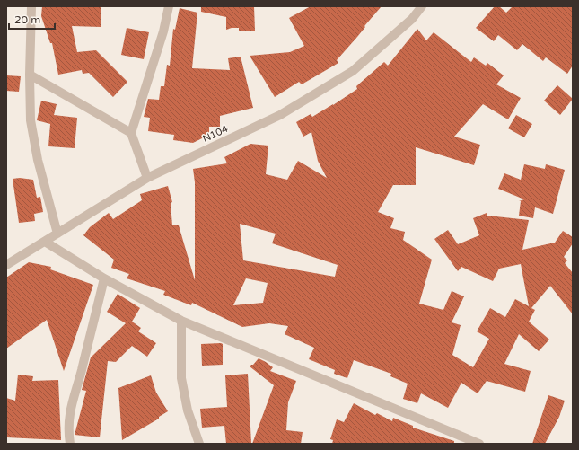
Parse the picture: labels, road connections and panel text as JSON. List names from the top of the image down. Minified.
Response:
{"streets":{"street":["N104"]},"scale_bar":"20 m"}
